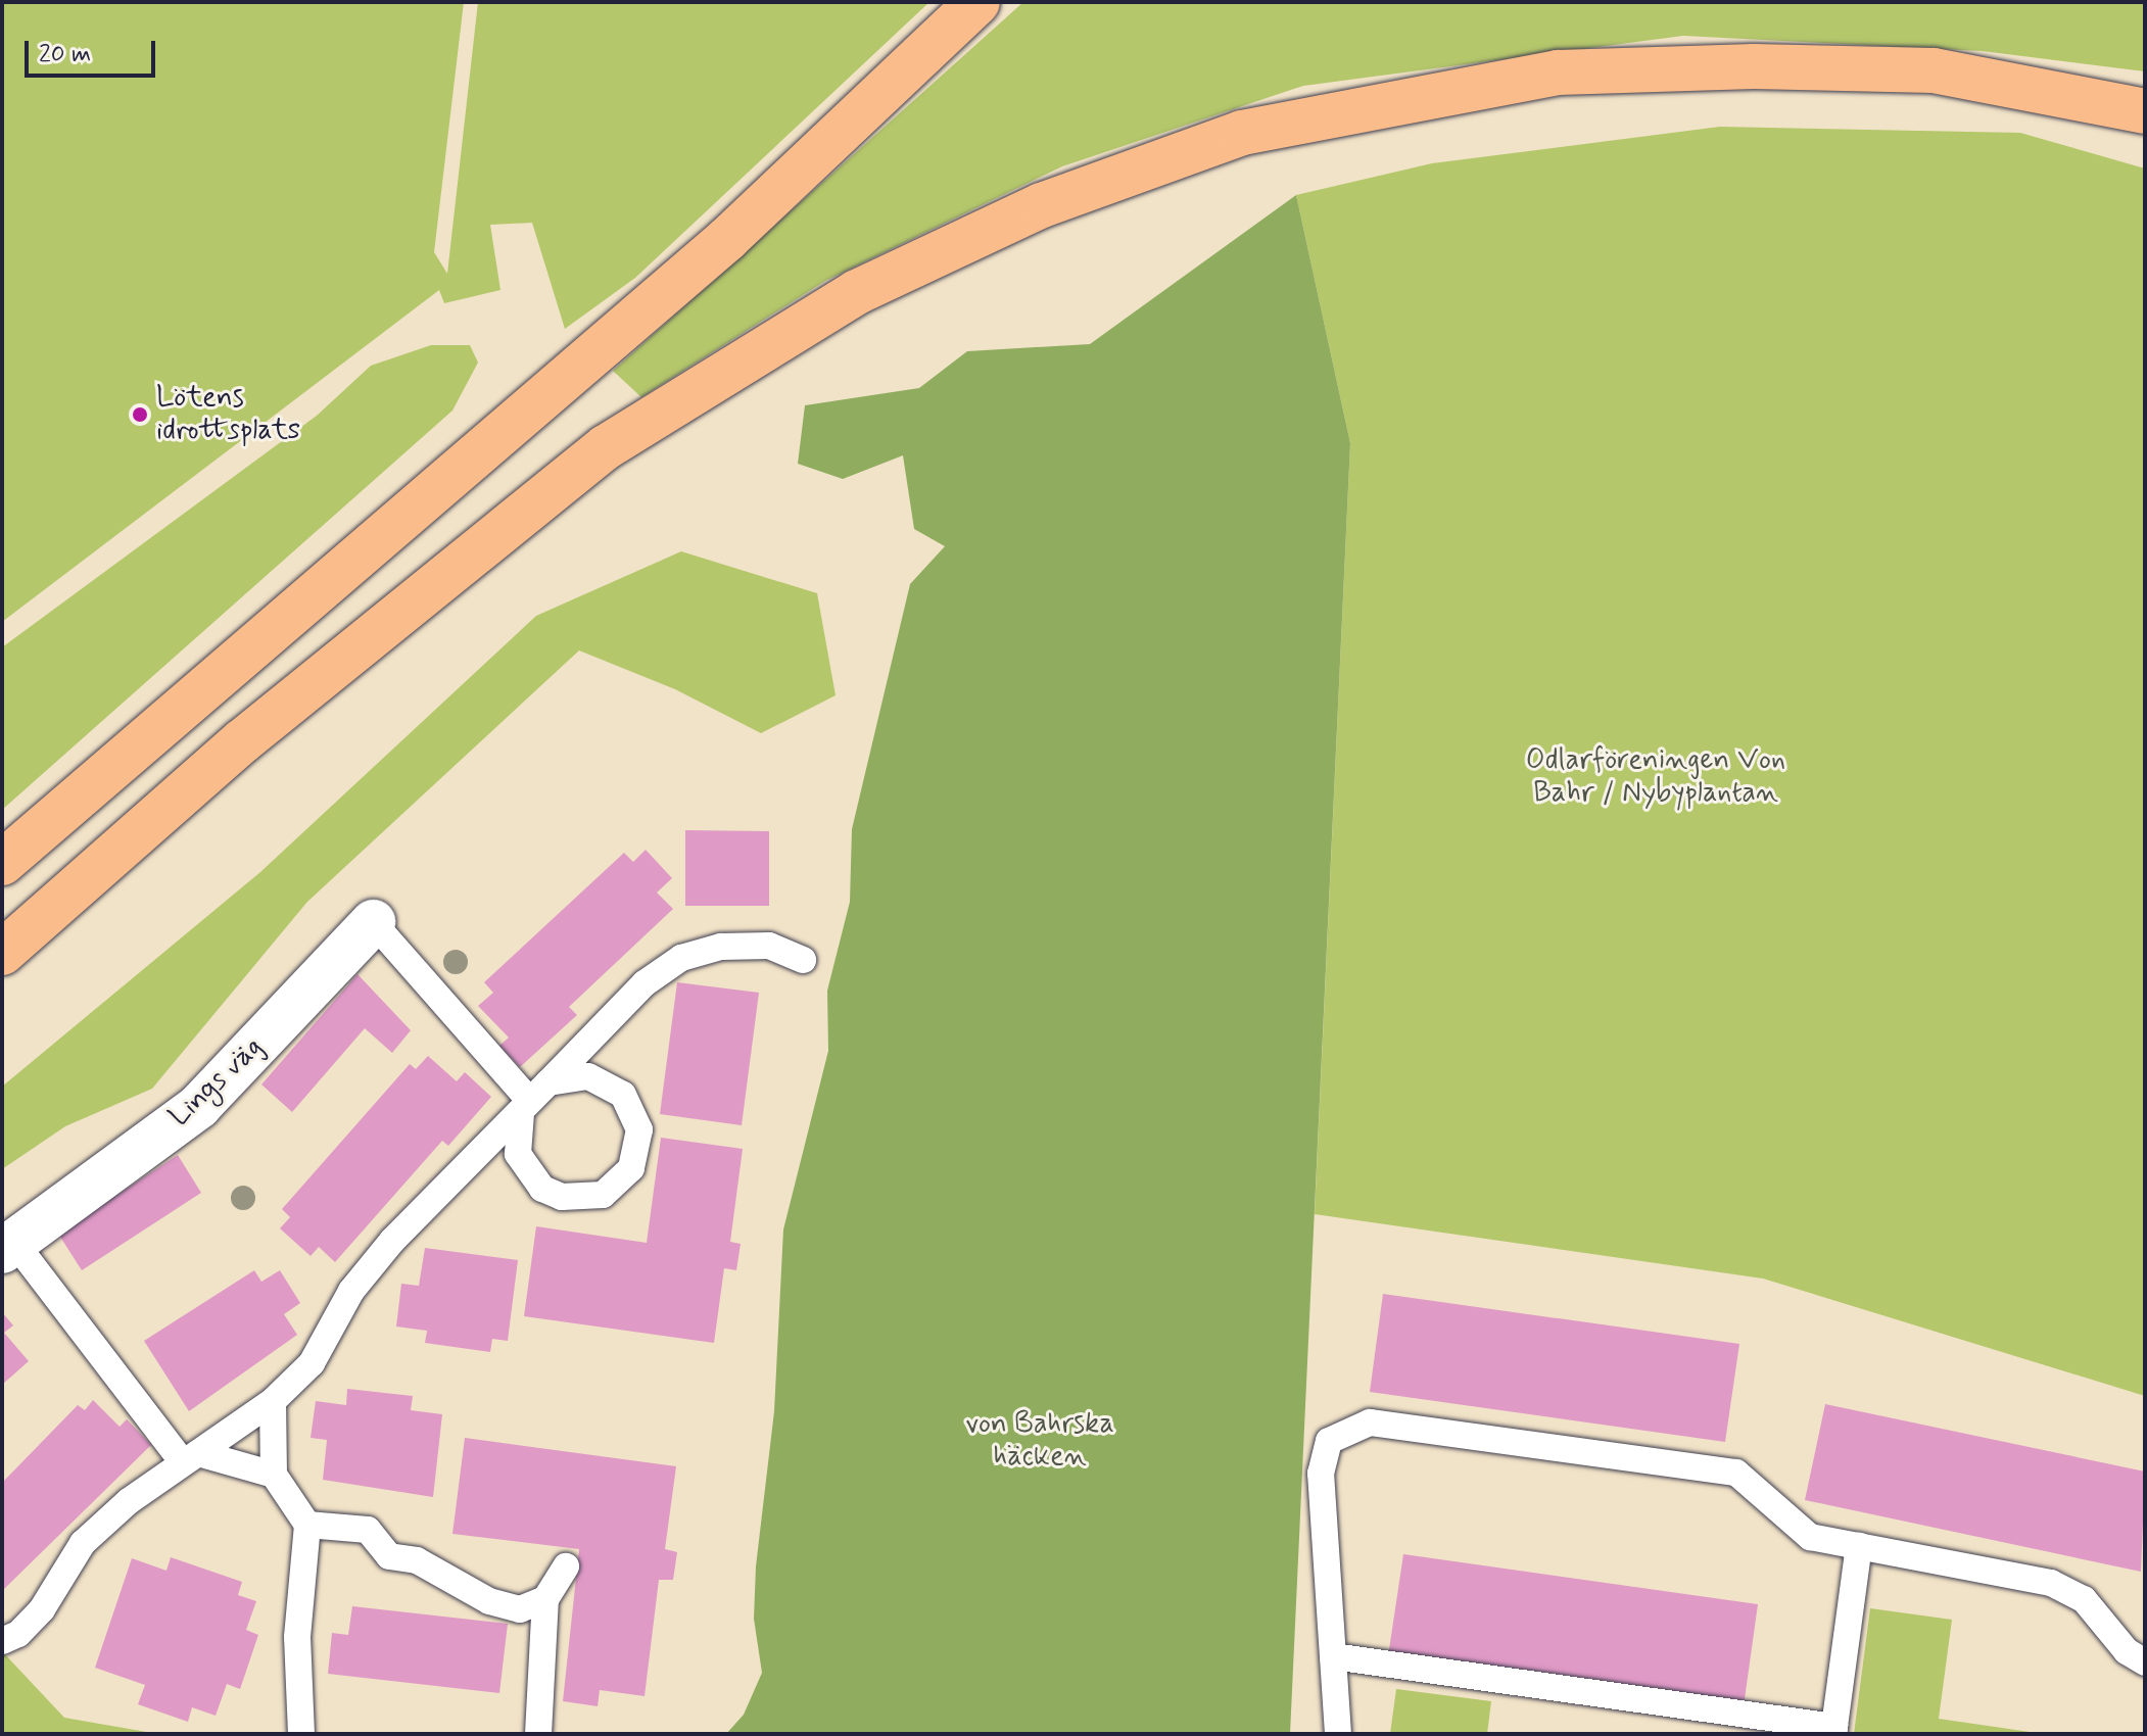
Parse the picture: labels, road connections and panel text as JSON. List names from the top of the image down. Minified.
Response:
{"streets":{"street":["Lings väg"]},"parks":["Odlarföreningen Von Bahr / Nybyplantan","von Bahrska häcken"],"places":["Lötens idrottsplats"],"scale_bar":"20 m"}
